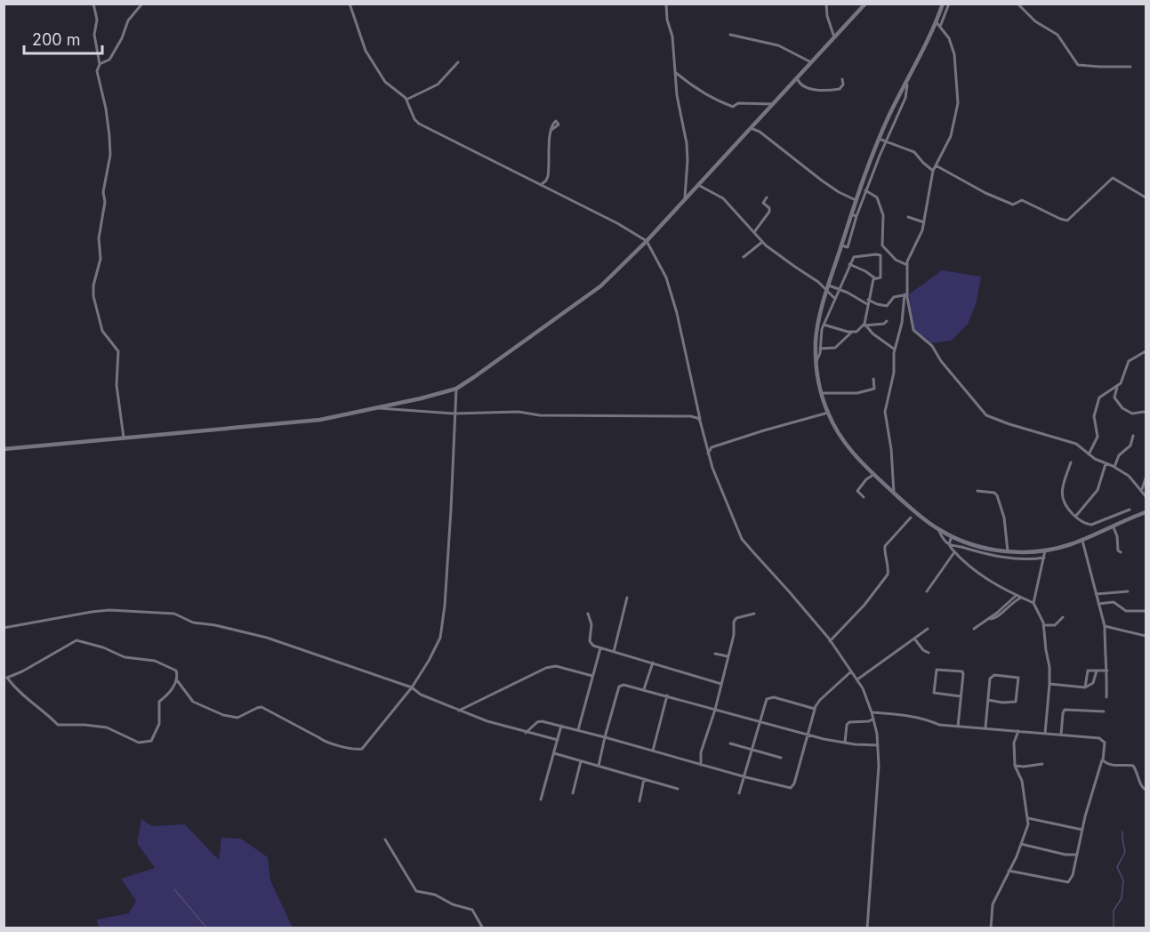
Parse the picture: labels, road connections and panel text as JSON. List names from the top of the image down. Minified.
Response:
{"scale_bar":"200 m"}
